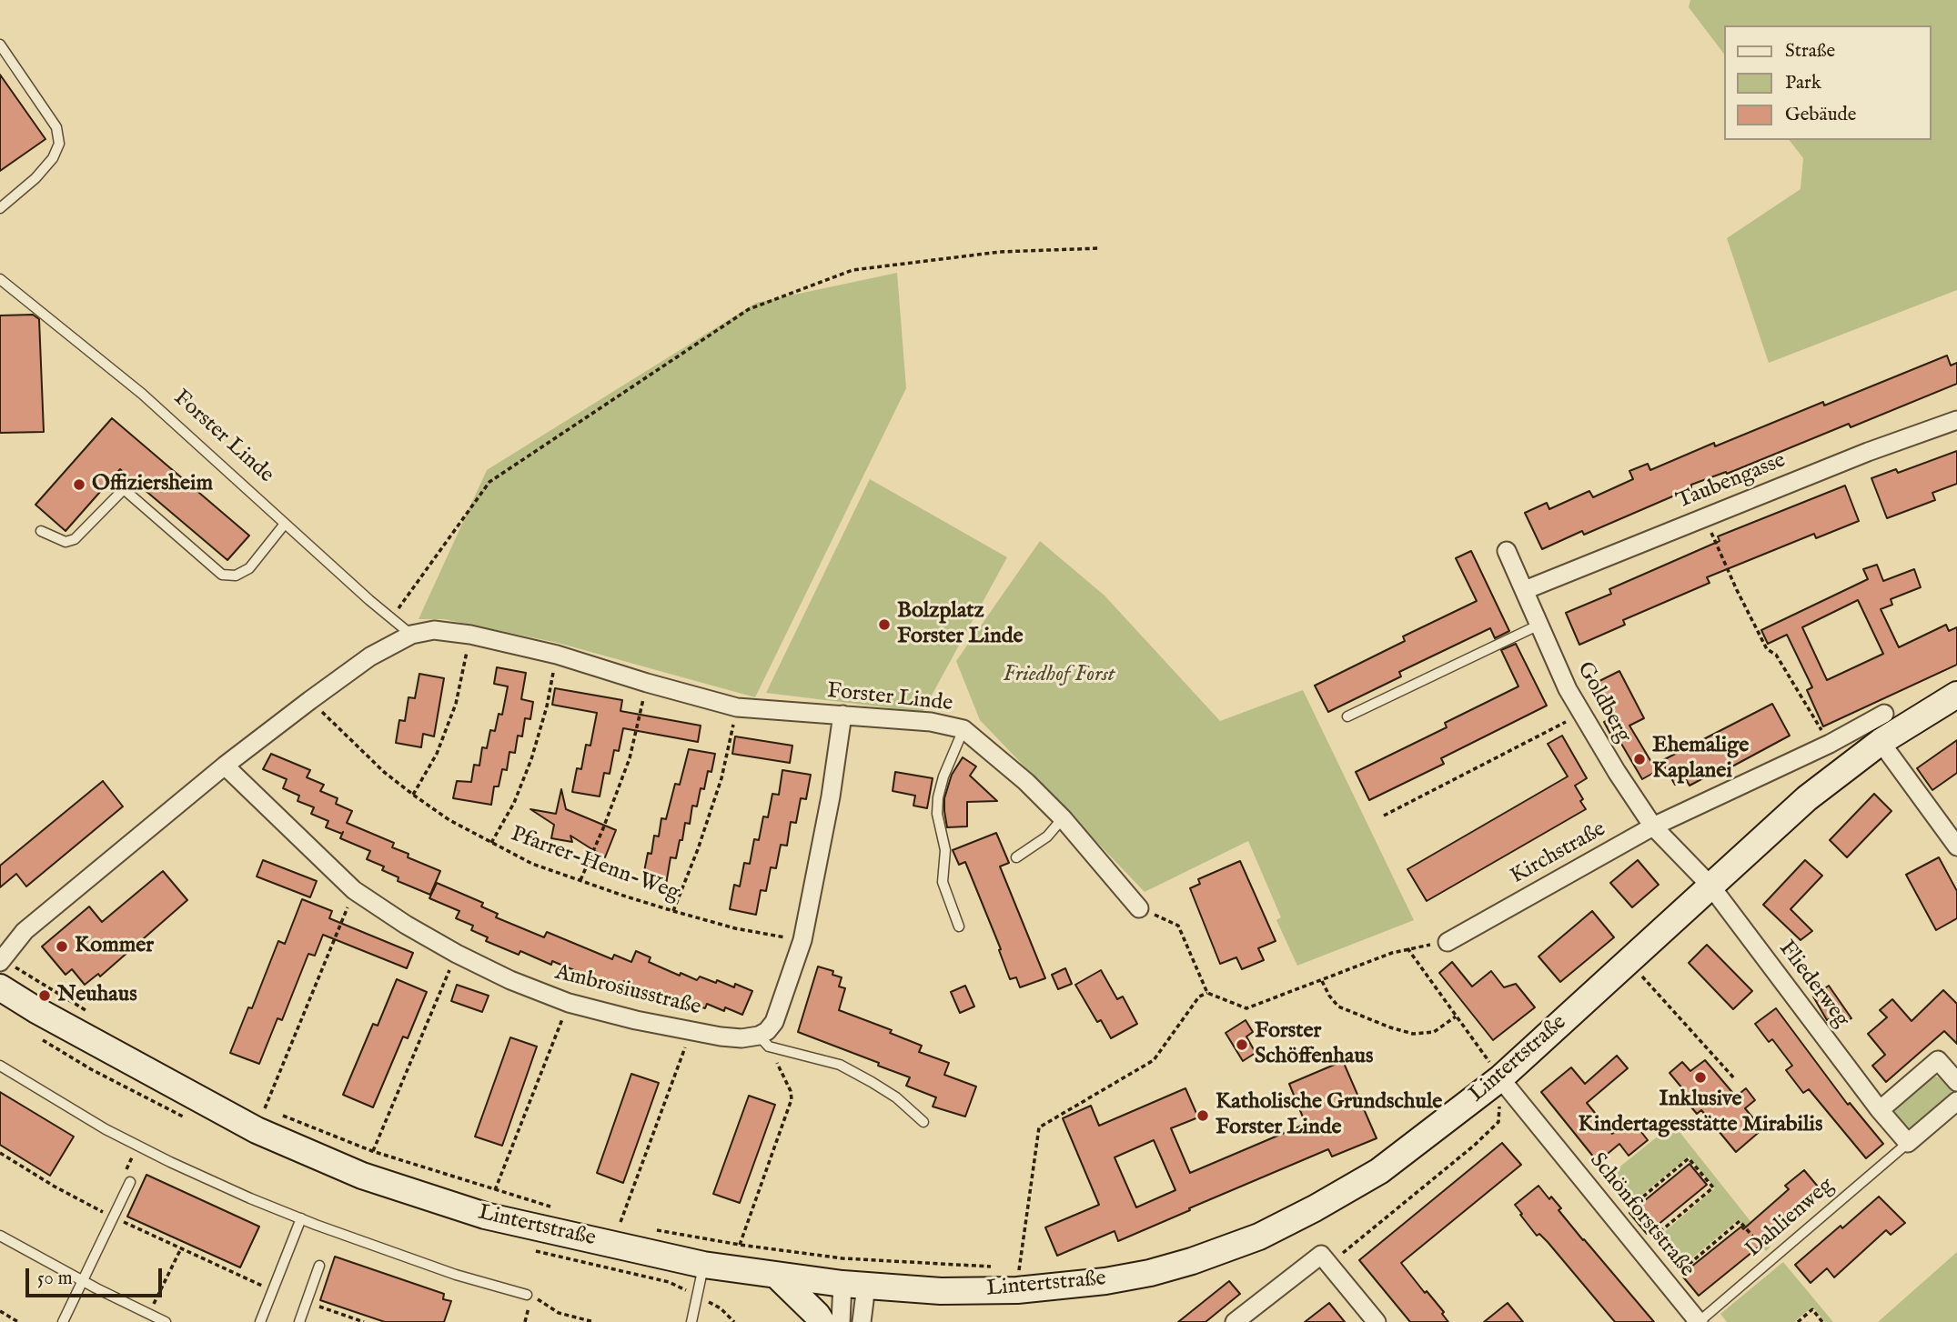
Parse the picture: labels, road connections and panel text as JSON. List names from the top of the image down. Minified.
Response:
{"streets":{"main road":["Lintertstraße"],"street":["Forster Linde","Taubengasse","Goldberg","Kirchstraße","Fliederweg","Ambrosiusstraße","Schönforststraße"],"lane":["Dahlienweg"],"path":["Pfarrer-Henn-Weg"]},"crossings":[["Forster Linde","Pfarrer-Henn-Weg"],["Forster Linde","Ambrosiusstraße"],["Taubengasse","Goldberg"],["Goldberg","Kirchstraße"],["Goldberg","Fliederweg"],["Goldberg","Lintertstraße"],["Fliederweg","Lintertstraße"],["Fliederweg","Dahlienweg"],["Lintertstraße","Schönforststraße"],["Schönforststraße","Dahlienweg"]],"parks":["Friedhof Forst"],"places":["Offiziersheim","Bolzplatz Forster Linde","Ehemalige Kaplanei","Kommer","Neuhaus","Forster Schöffenhaus","Inklusive Kindertagesstätte Mirabilis","Katholische Grundschule Forster Linde"],"legend":["Straße","Park","Gebäude"],"scale_bar":"50 m"}
